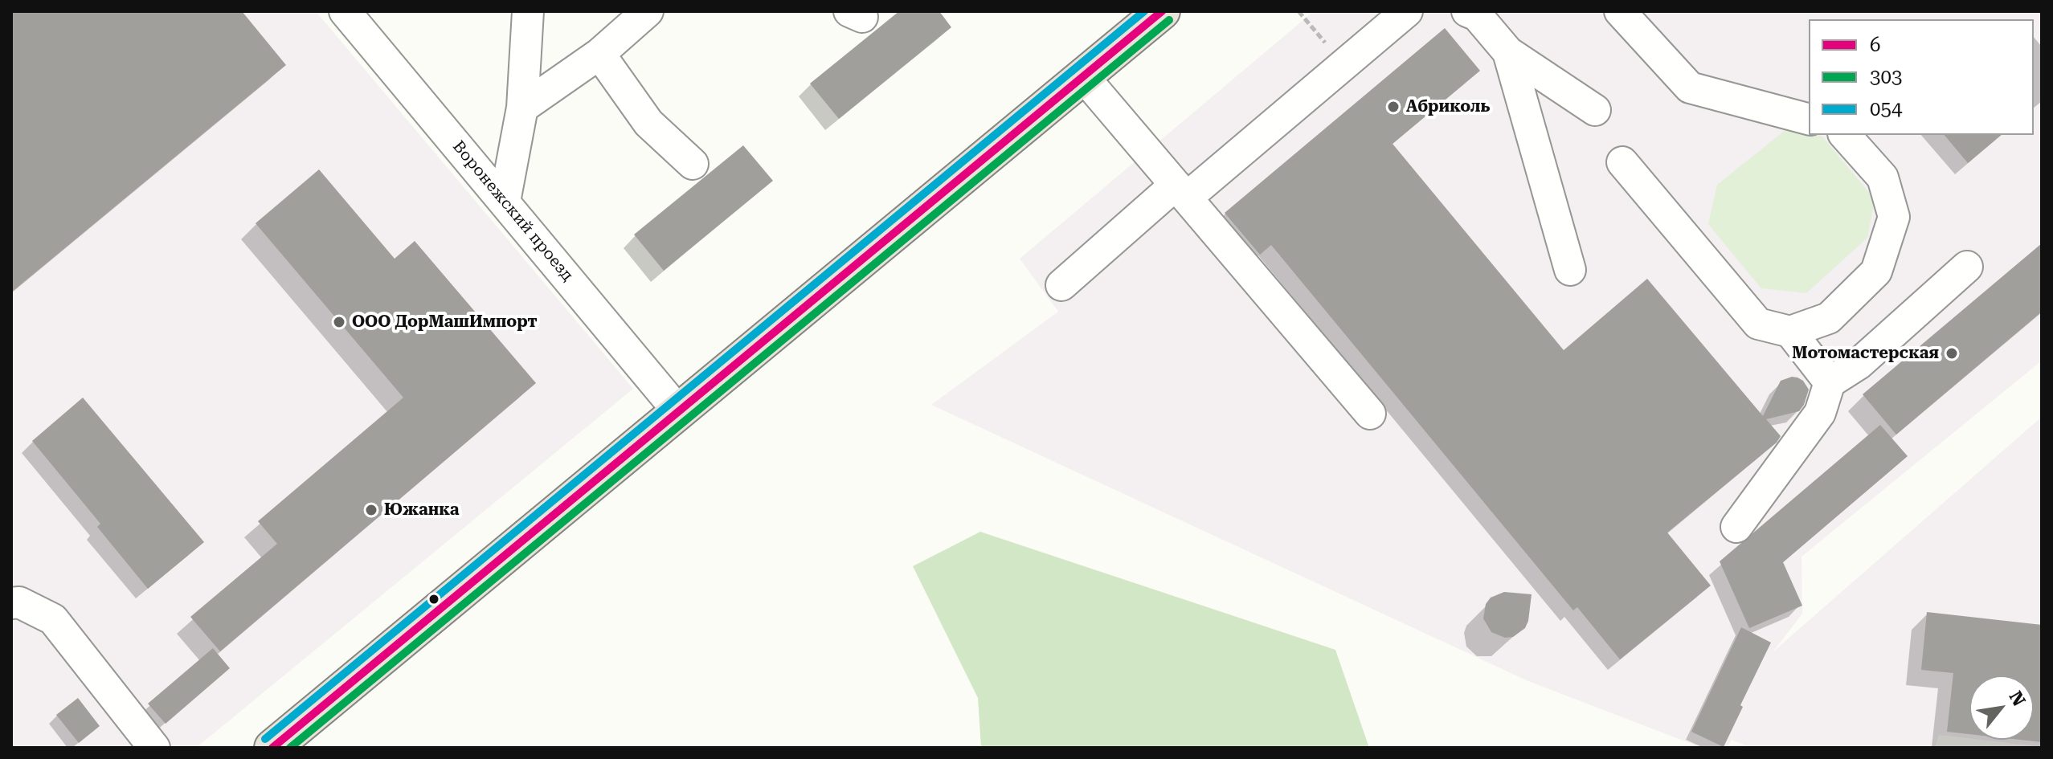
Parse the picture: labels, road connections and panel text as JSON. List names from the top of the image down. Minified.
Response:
{"streets":{"street":["Воронежский проезд"]},"places":["Абриколь","ООО ДорМашИмпорт","Мотомастерская","Южанка"],"lines":["transit line 6","transit line 054","transit line 303"],"legend":["6","303","054"],"north":"top right"}
